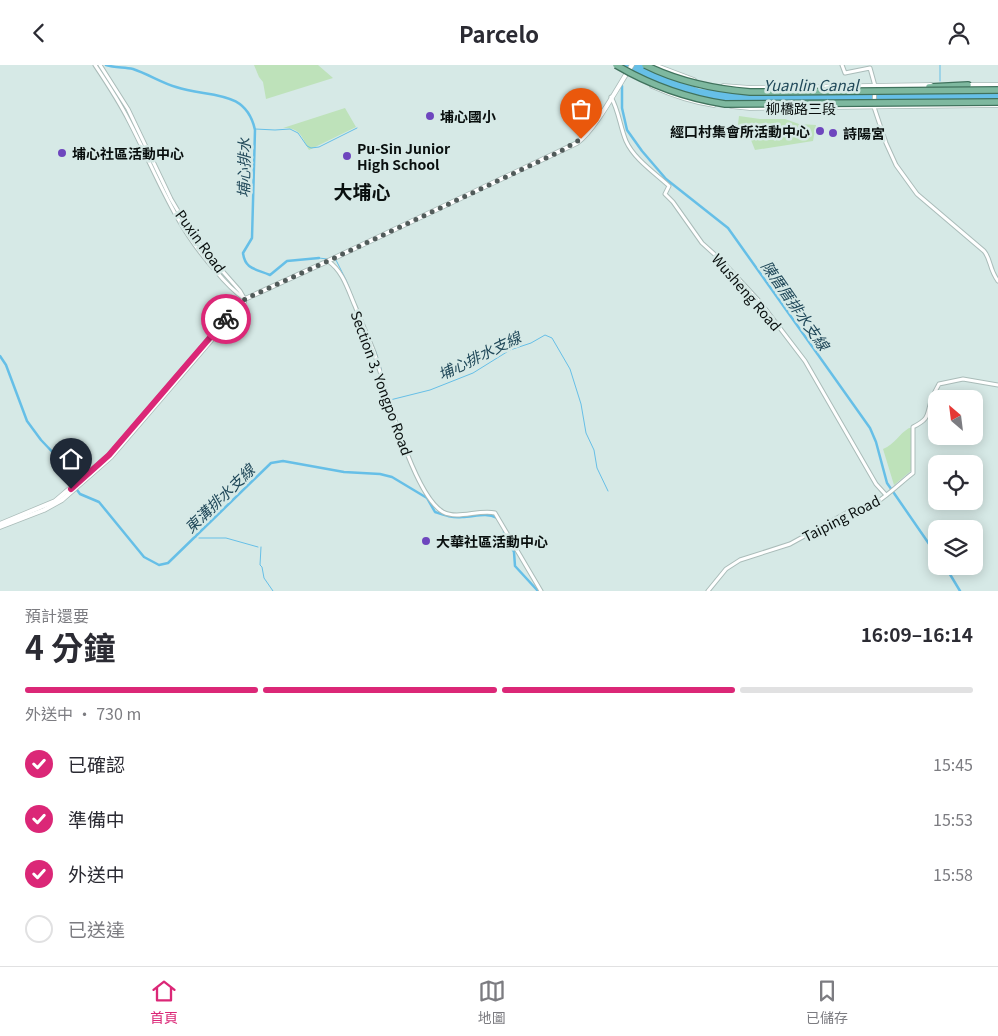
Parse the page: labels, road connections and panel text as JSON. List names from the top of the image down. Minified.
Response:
{"streets":{"main road":["柳橋路三段"],"street":["Puxin Road","Wusheng Road","Section 3, Yongpo Road","Taiping Road"]},"crossings":[["Wusheng Road","Taiping Road"]],"districts":["大埔心"],"water":["Yuanlin Canal","埔心排水","陳厝厝排水支線","埔心排水支線","東溝排水支線"],"places":["埔心國小","經口村集會所活動中心","詩陽宮","埔心社區活動中心","Pu-Sin Junior High School","大華社區活動中心"],"north":"top left","page":{"header":"Parcelo","heading":["4 分鐘","預計還要","16:09–16:14"],"bar":"外送中 · 730 m","list":[["已確認","15:45"],["準備中","15:53"],["外送中","15:58"],"已送達"],"tabs":["首頁","地圖","已儲存"]}}
